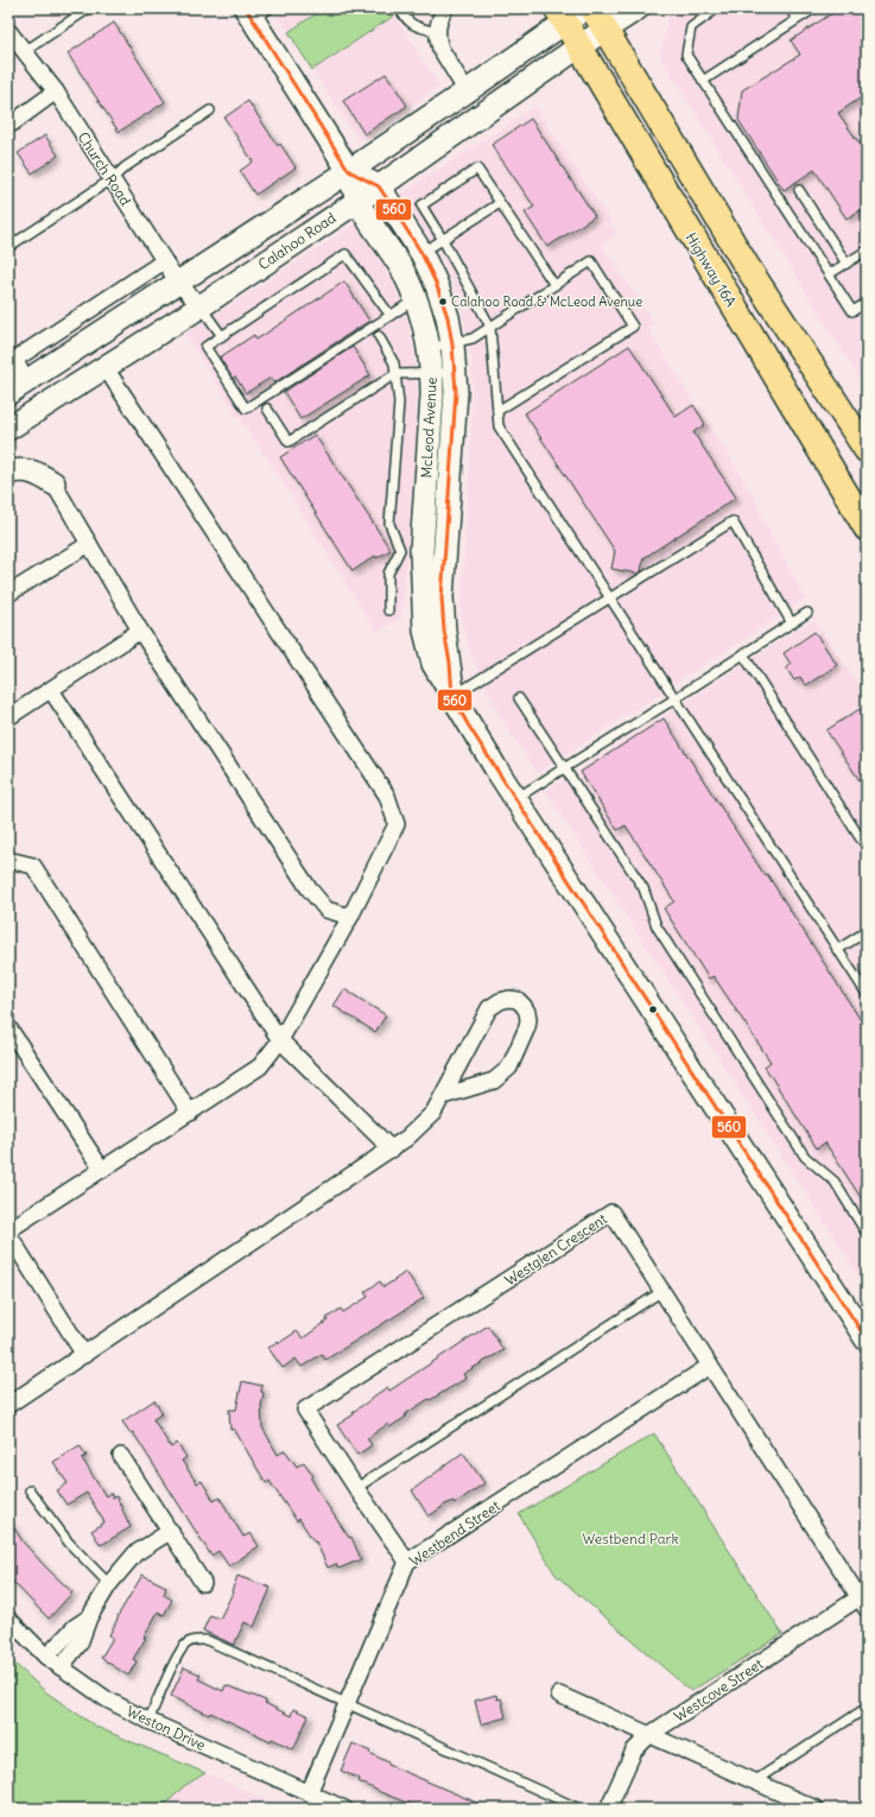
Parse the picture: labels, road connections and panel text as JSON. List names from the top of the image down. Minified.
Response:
{"streets":{"main road":["Highway 16A"],"street":["Church Road","Calahoo Road","McLeod Avenue","Westglen Crescent","Westbend Street","Westcove Street","Weston Drive"]},"crossings":[["Church Road","Calahoo Road"],["Calahoo Road","Highway 16A"],["Calahoo Road","McLeod Avenue"],["Westglen Crescent","Westbend Street"],["Westglen Crescent","Westcove Street"],["Westbend Street","Weston Drive"]],"parks":["Westbend Park"],"places":["Calahoo Road & McLeod Avenue"],"lines":["transit line 560"]}
